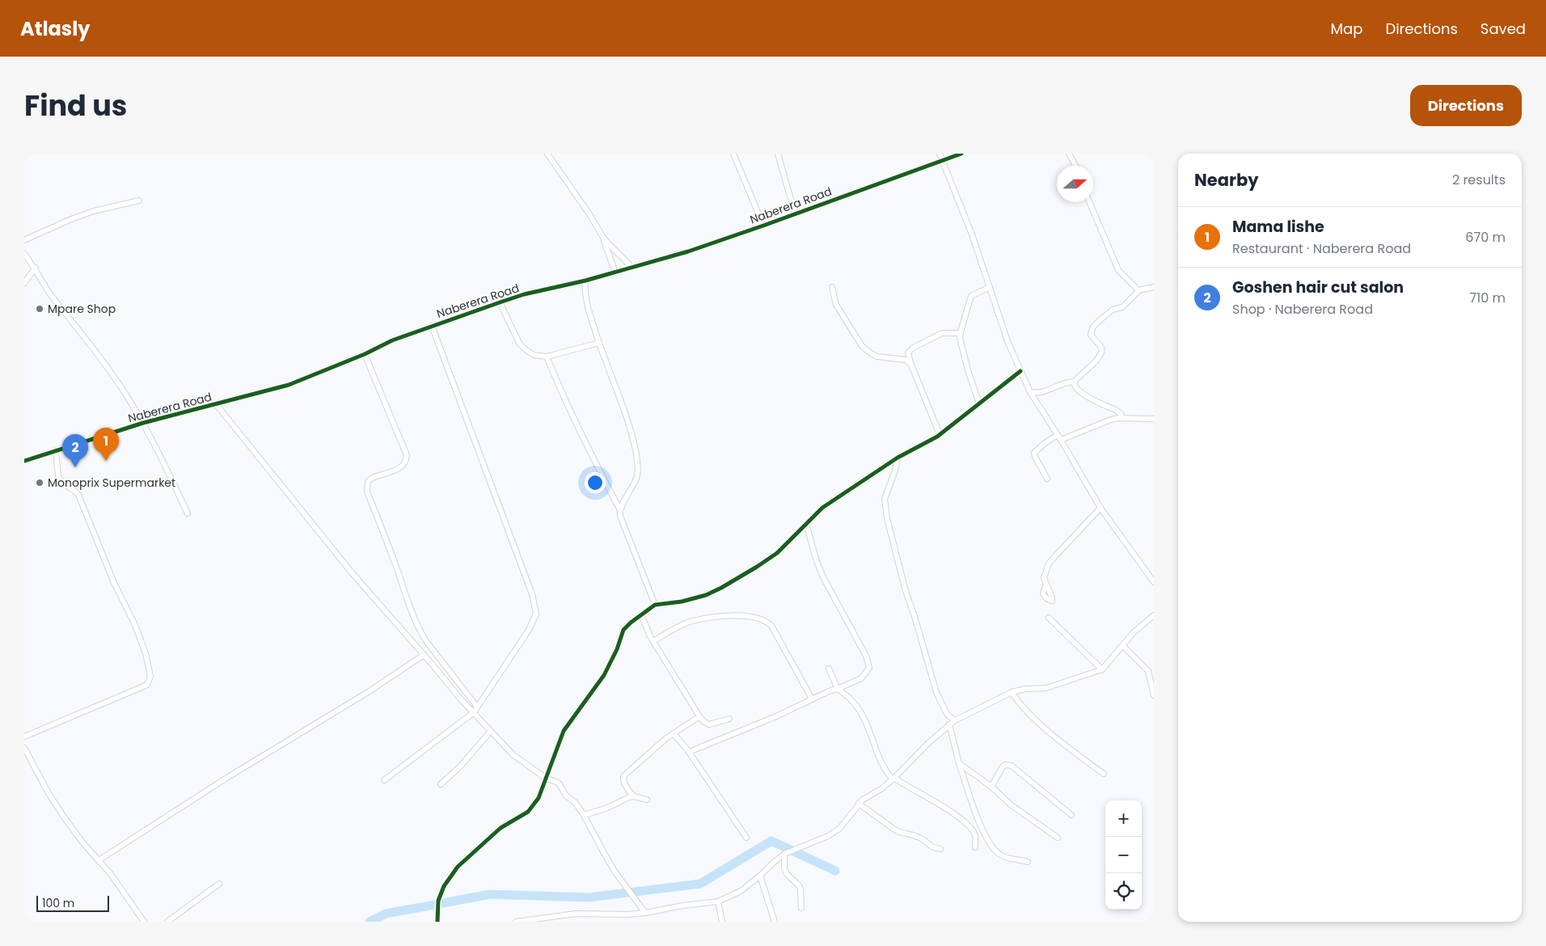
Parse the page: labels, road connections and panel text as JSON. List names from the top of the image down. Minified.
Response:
{"streets":{"street":["Naberera Road"]},"places":["Mpare Shop","Monoprix Supermarket"],"scale_bar":"100 m","north":"right","page":{"header":"Atlasly","nav":["Map","Directions","Saved"],"title":"Find us","buttons":"Directions","heading":["Nearby","2 results"],"list":[{"mark":"1","name":"Mama lishe","note":"Restaurant · Naberera Road","value":"670 m"},{"mark":"2","name":"Goshen hair cut salon","note":"Shop · Naberera Road","value":"710 m"}],"pins":["1","2"],"map_buttons":["+","−"],"scale":"100 m"}}
